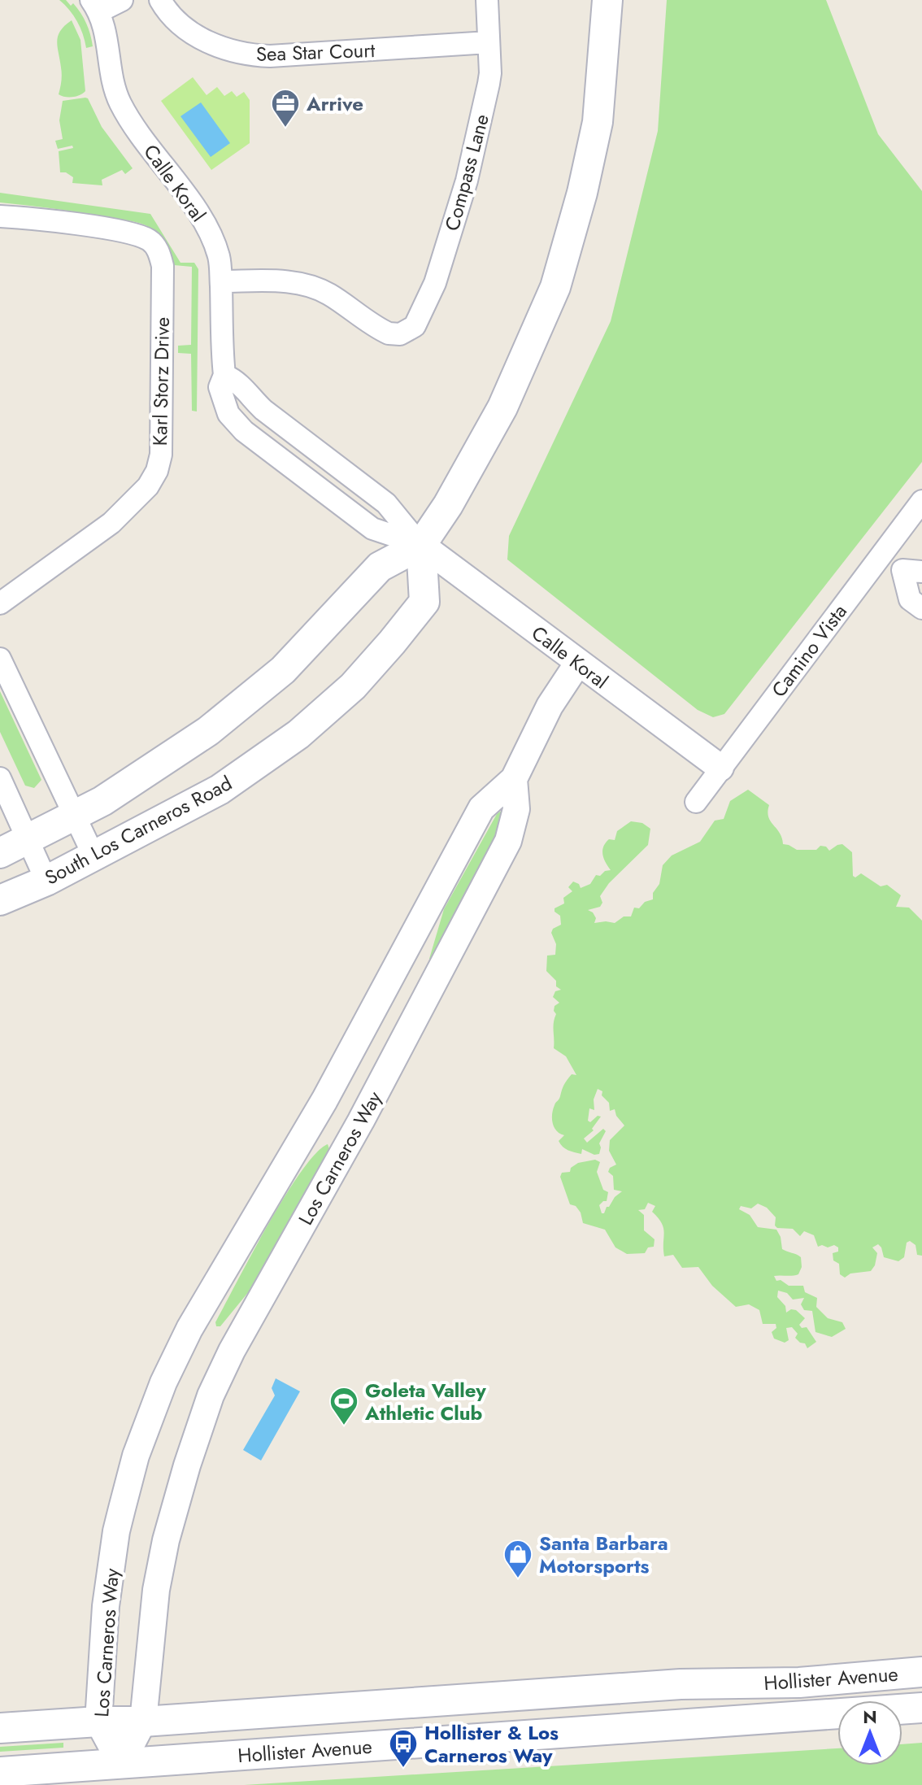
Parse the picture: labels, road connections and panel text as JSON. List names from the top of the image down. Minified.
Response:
{"streets":{"main road":["South Los Carneros Road","Hollister Avenue"],"street":["Sea Star Court","Compass Lane","Calle Koral","Karl Storz Drive","Camino Vista","Los Carneros Way"]},"crossings":[["Sea Star Court","Compass Lane"],["Compass Lane","Calle Koral"],["Calle Koral","Camino Vista"],["Calle Koral","South Los Carneros Road"],["Calle Koral","Los Carneros Way"],["Los Carneros Way","Hollister Avenue"]],"places":{"office":["Arrive"],"sports":["Goleta Valley Athletic Club"],"shop":["Santa Barbara Motorsports"],"bus stop":["Hollister & Los Carneros Way"]},"north":"top"}
